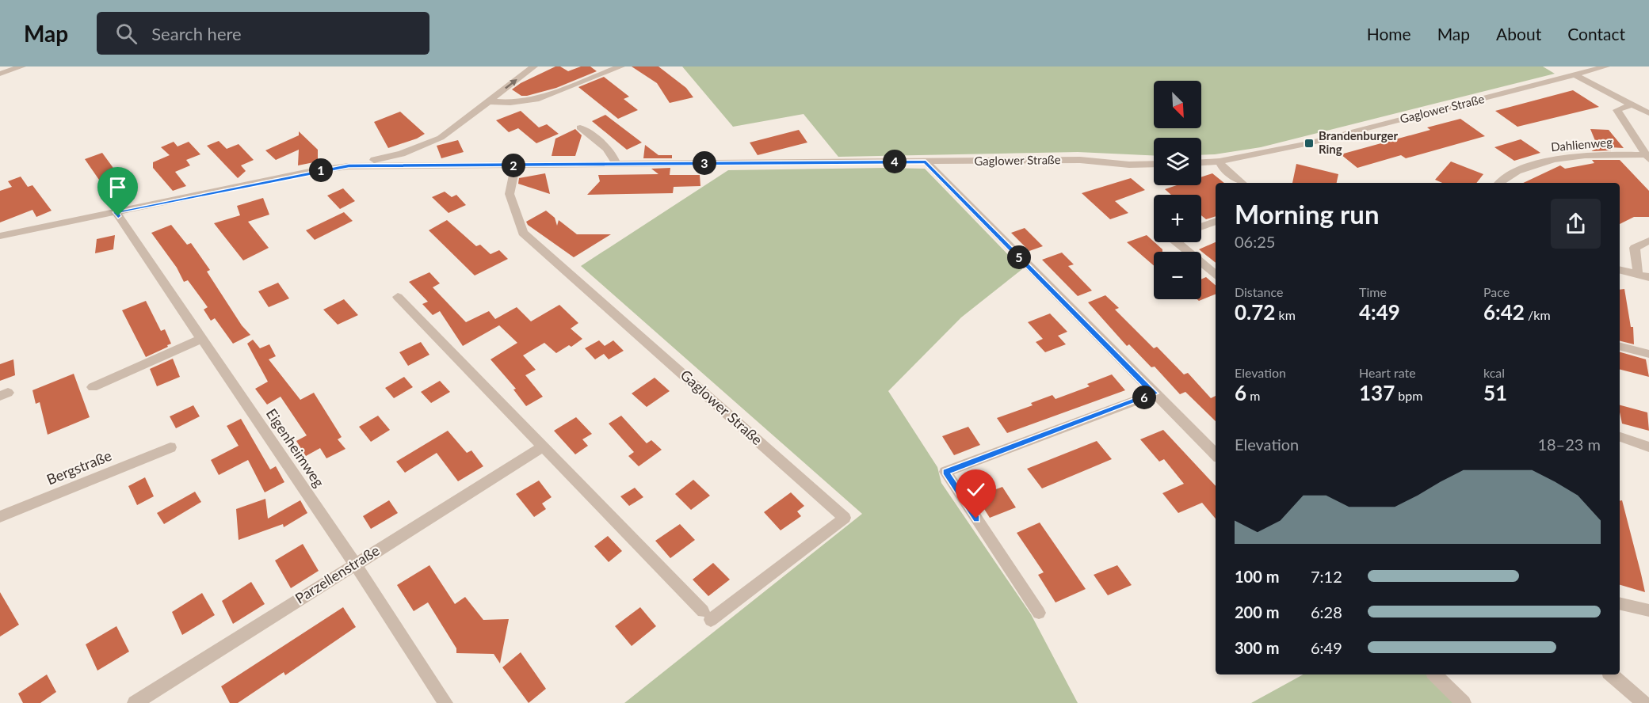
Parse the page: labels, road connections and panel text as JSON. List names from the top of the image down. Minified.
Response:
{"streets":{"street":["Gaglower Straße","Dahlienweg","Eigenheimweg","Bergstraße","Parzellenstraße"]},"crossings":[["Gaglower Straße","Eigenheimweg"],["Gaglower Straße","Parzellenstraße"],["Eigenheimweg","Parzellenstraße"]],"places":{"transit":["Brandenburger Ring"]},"north":"bottom right","page":{"header":"Map","search":"Search here","nav":["Home","Map","About","Contact"],"map_buttons":["+","−"],"pins":["4","3","2","1","5","6"],"heading":["Morning run","06:25"],"stats":[["Distance","0.72 km"],["Time","4:49"],["Pace","6:42 /km"],["Elevation","6 m"],["Heart rate","137 bpm"],["kcal","51"]],"chart":["Elevation","18–23 m"],"list":[{"name":"100 m","note":"7:12"},{"name":"200 m","note":"6:28"},{"name":"300 m","note":"6:49"}]}}
